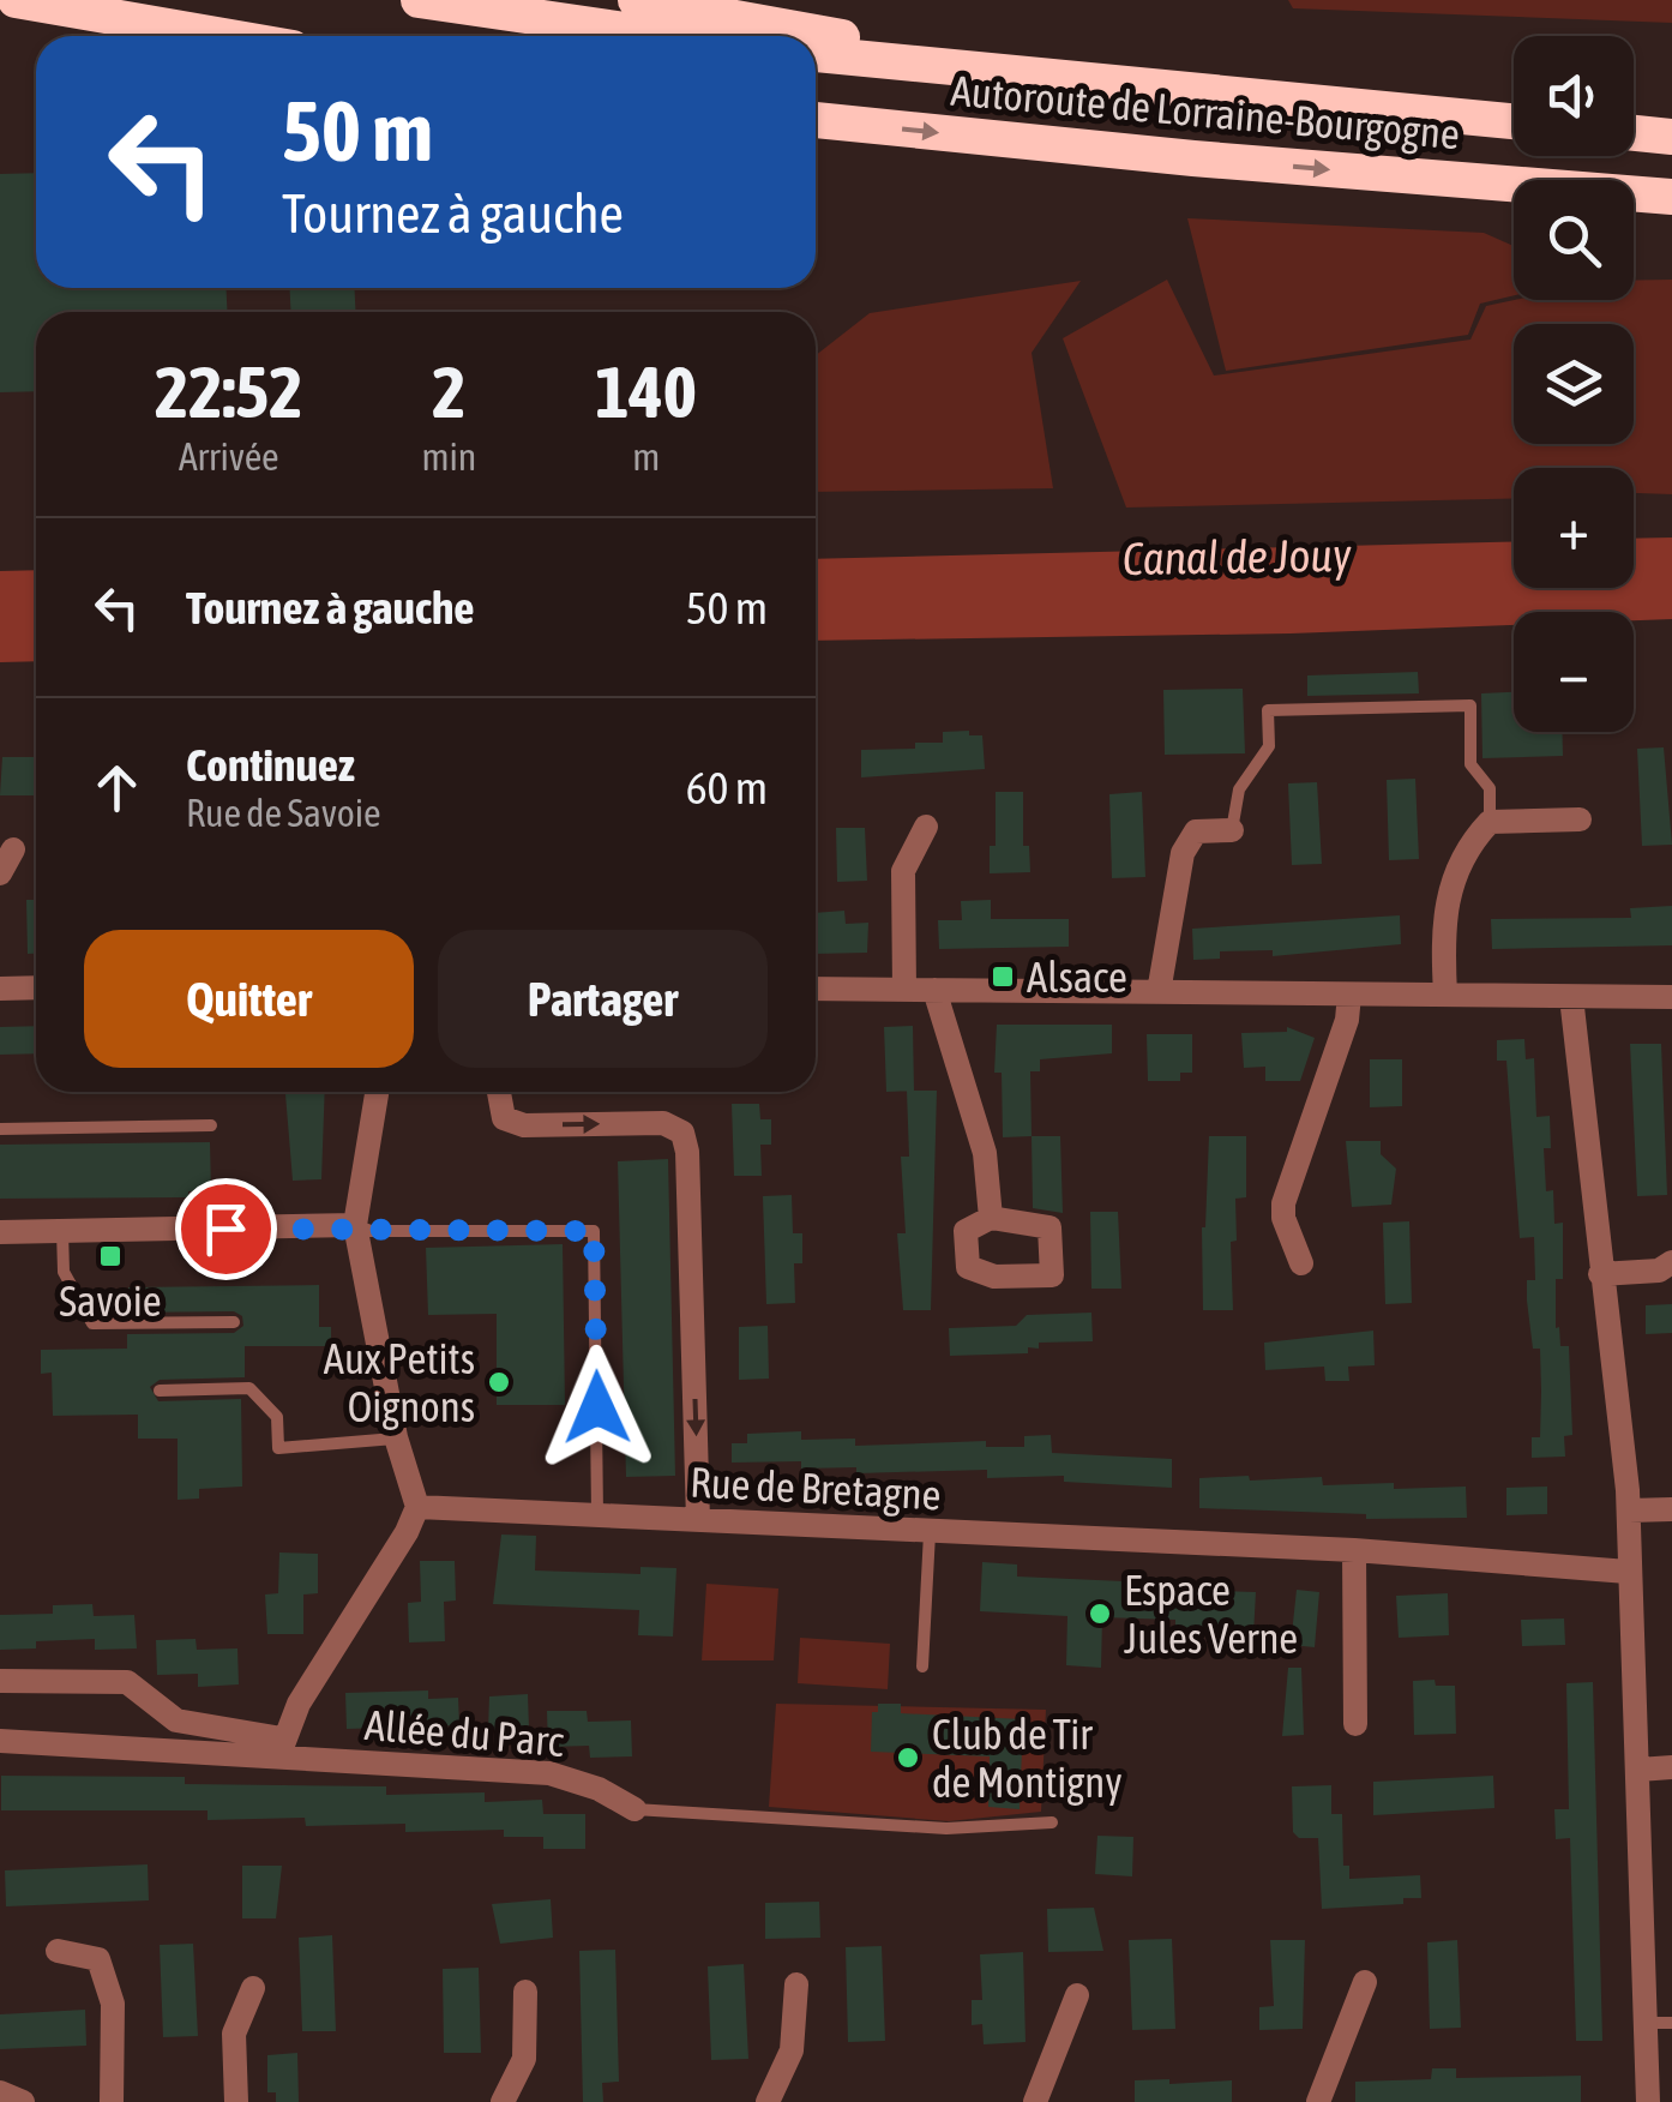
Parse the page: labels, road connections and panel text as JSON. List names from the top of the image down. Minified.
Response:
{"streets":{"highway":["Autoroute de Lorraine-Bourgogne"],"street":["Rue de Bretagne","Allée du Parc"]},"crossings":[["Rue de Bretagne","Allée du Parc"]],"water":["Canal de Jouy"],"places":{"transit":["Alsace","Savoie"],"other":["Aux Petits Oignons","Espace Jules Verne","Club de Tir de Montigny"]},"page":{"map_buttons":["+","−"],"turn":["50 m","Tournez à gauche"],"eta":["22:52","Arrivée","2","min","140","m"],"list":[{"name":"Tournez à gauche","value":"50 m"},{"name":"Continuez","note":"Rue de Savoie","value":"60 m"}],"buttons":["Quitter","Partager"]}}
